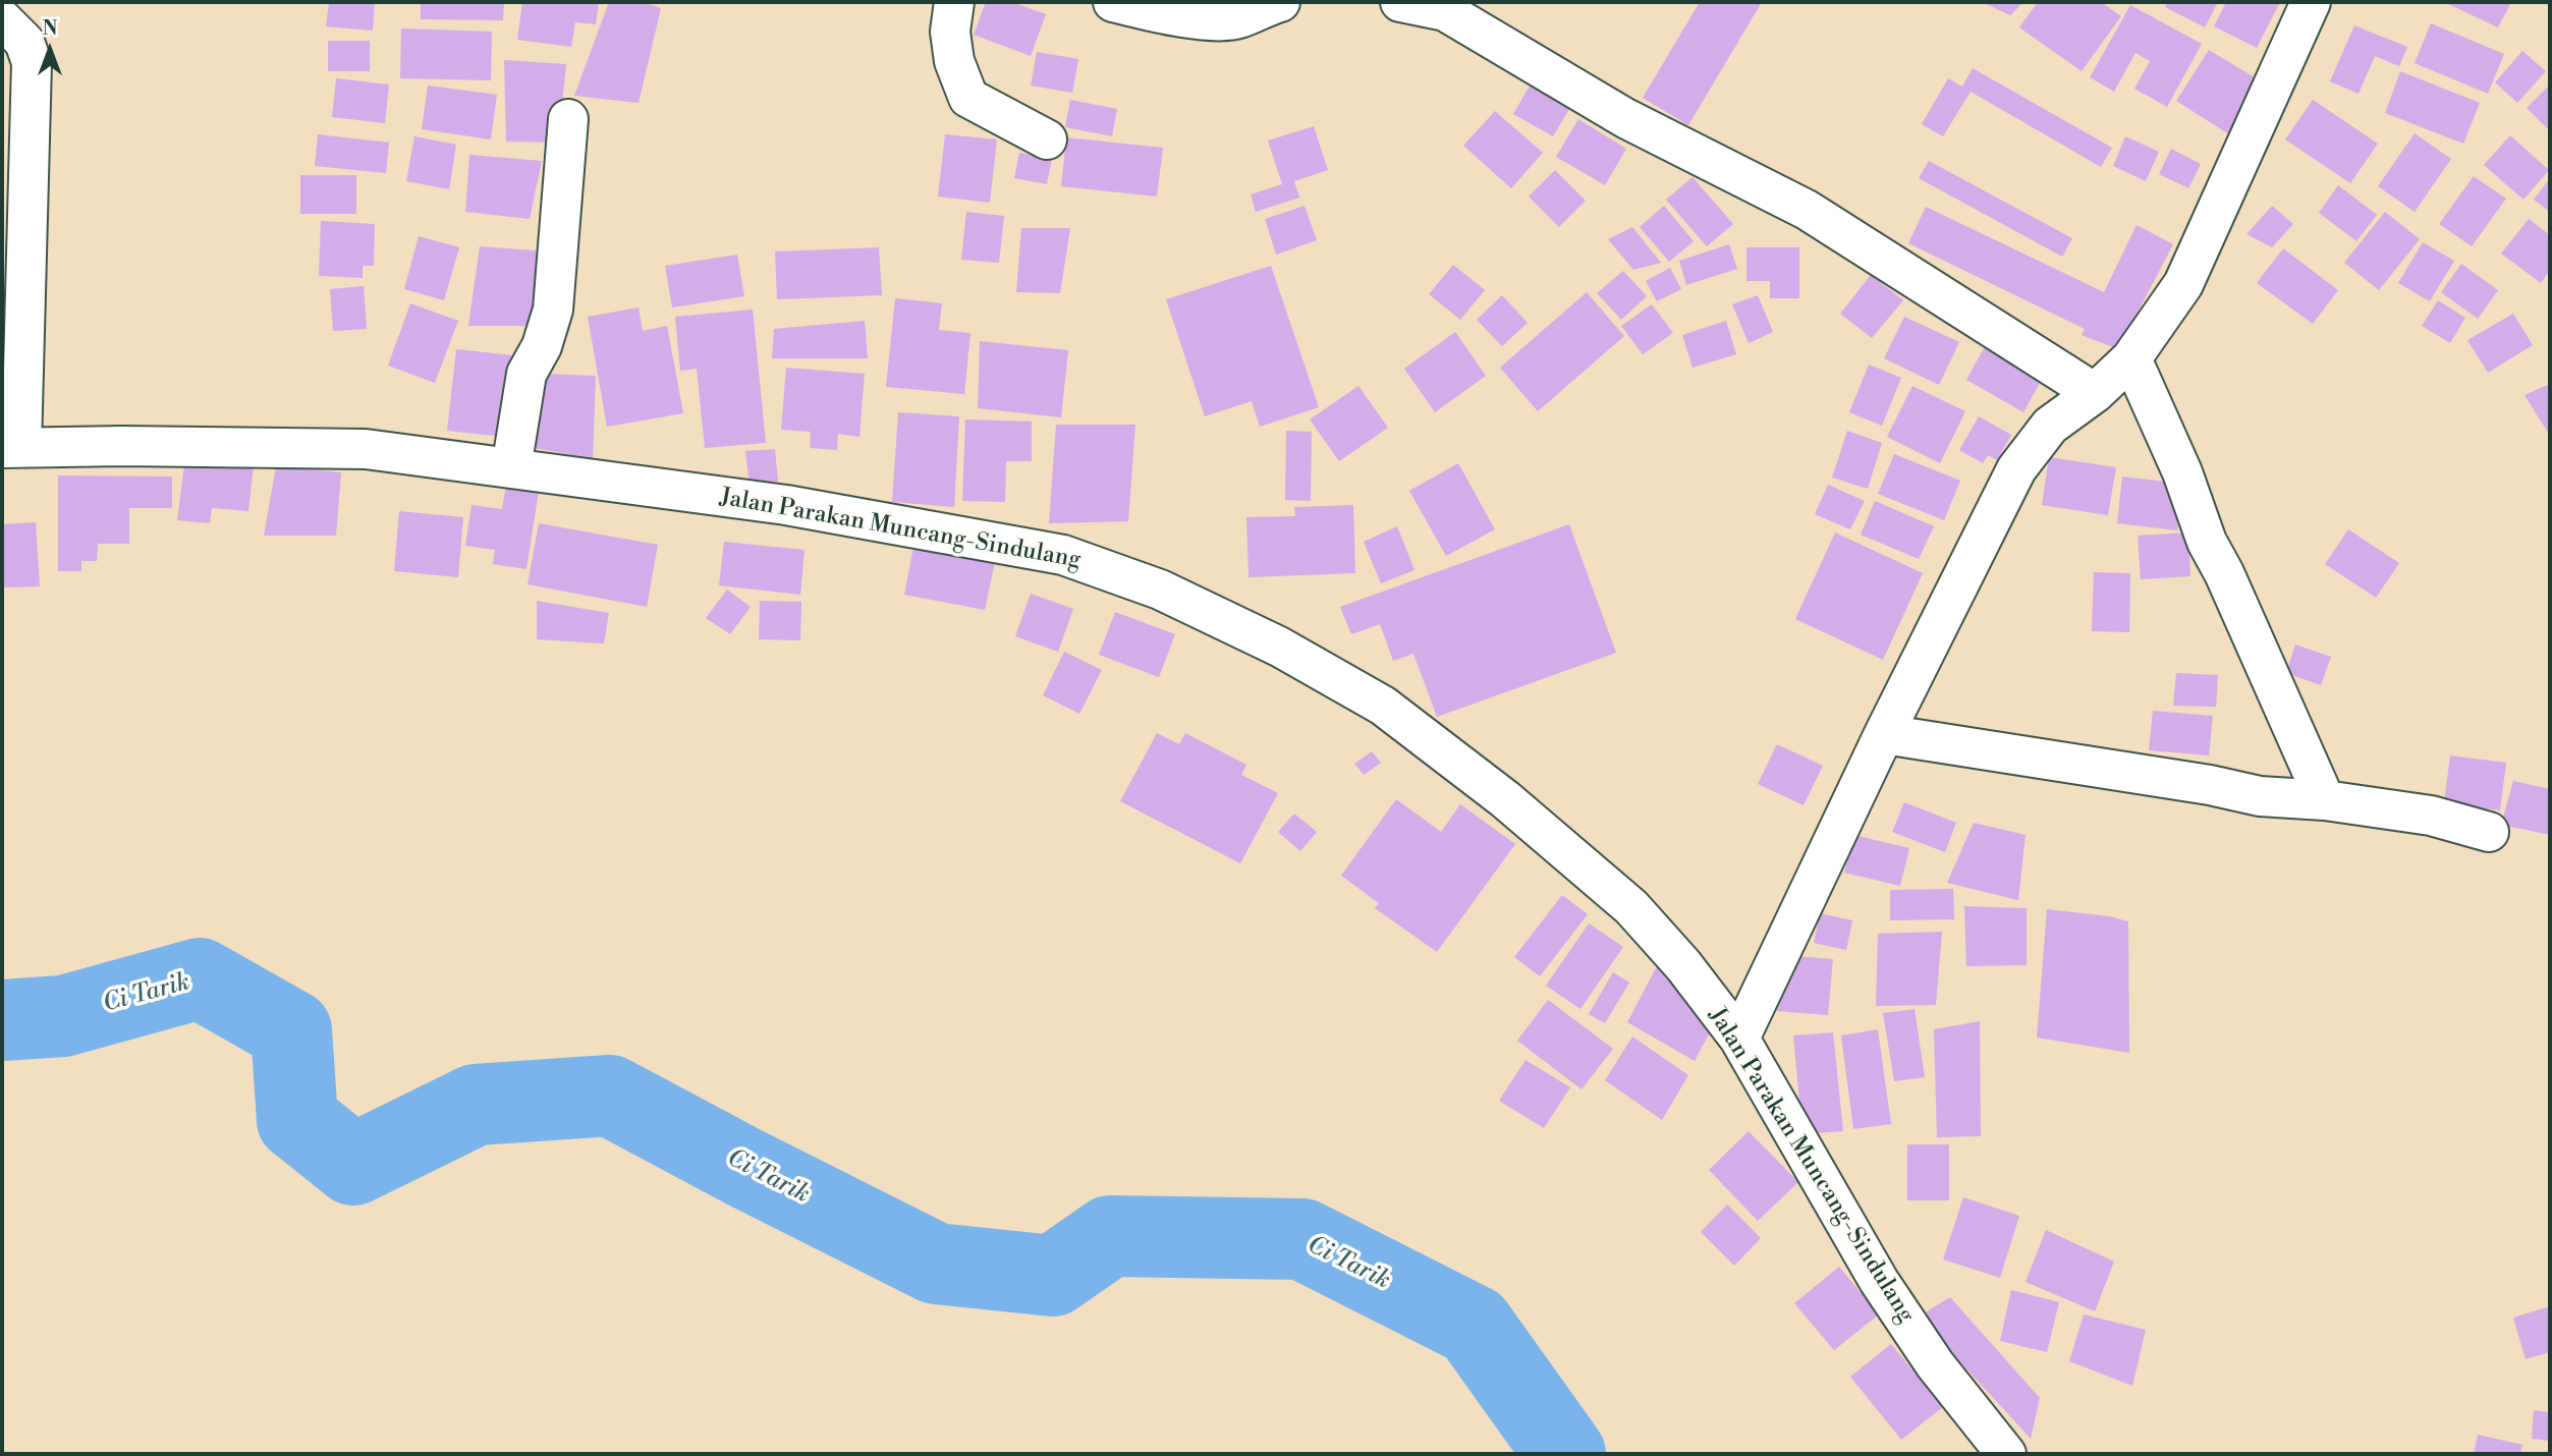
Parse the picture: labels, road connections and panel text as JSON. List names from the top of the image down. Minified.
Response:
{"streets":{"street":["Jalan Parakan Muncang-Sindulang"]},"water":["Ci Tarik"],"north":"top"}
